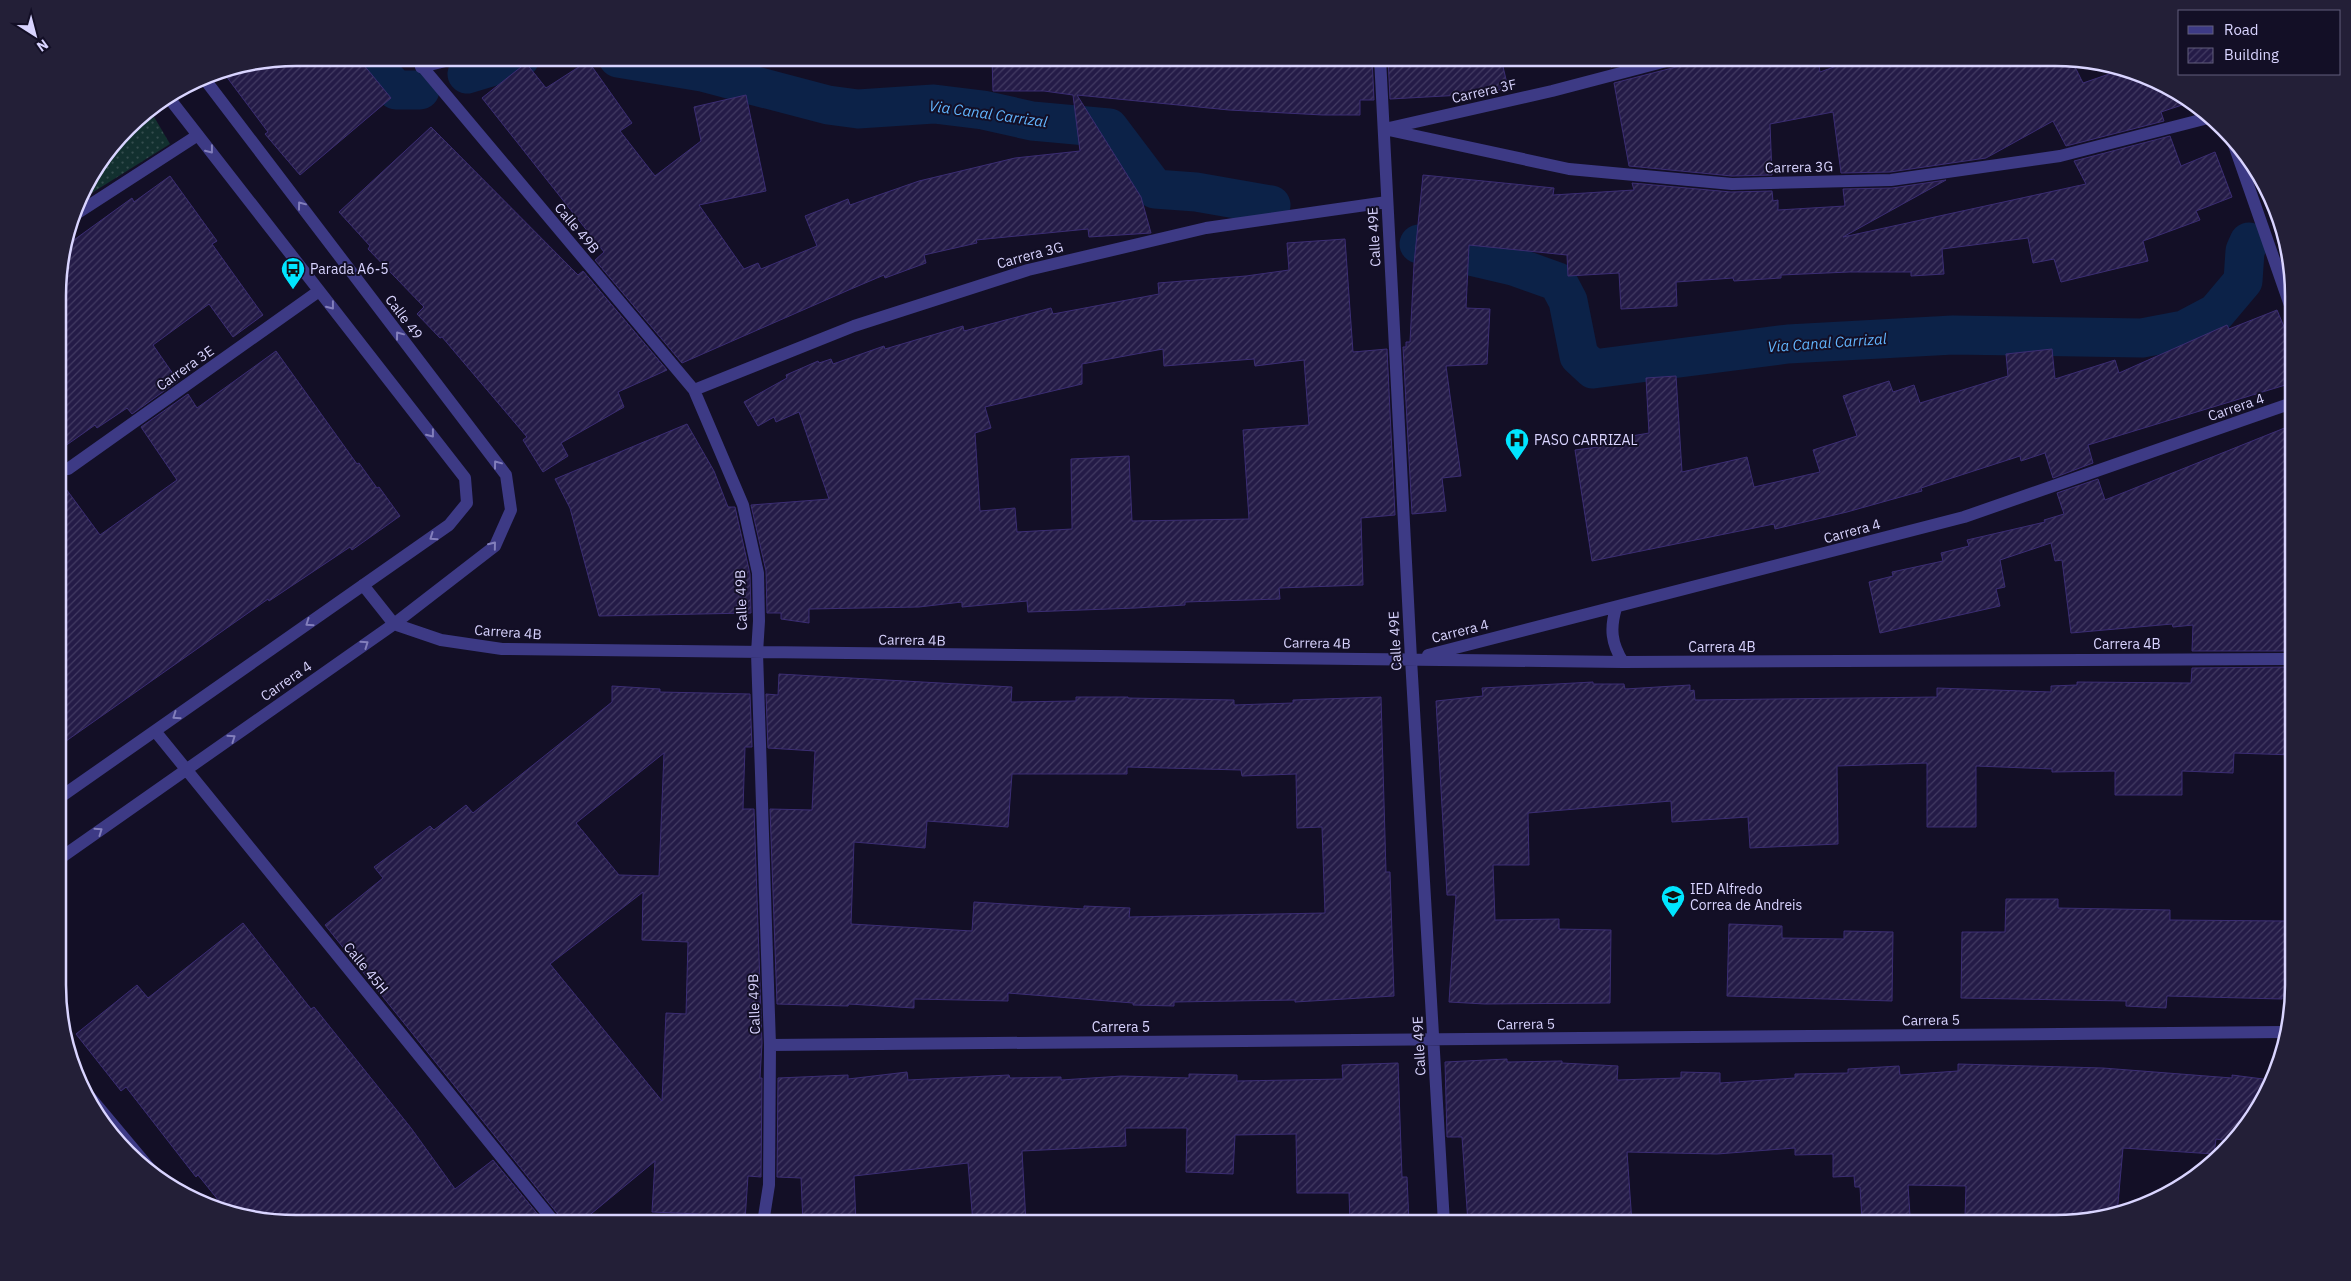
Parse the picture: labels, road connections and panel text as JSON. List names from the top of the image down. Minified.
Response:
{"streets":{"street":["Carrera 3F","Carrera 3G","Calle 49B","Calle 49E","Calle 49","Carrera 3E","Carrera 4","Carrera 4B","Calle 45H","Carrera 5"]},"crossings":[["Carrera 3F","Carrera 3G"],["Carrera 3F","Calle 49E"],["Carrera 3G","Calle 49B"],["Carrera 3G","Calle 49E"],["Calle 49B","Carrera 4B"],["Calle 49B","Carrera 5"],["Calle 49E","Carrera 4"],["Calle 49E","Carrera 4B"],["Calle 49E","Carrera 5"],["Calle 49","Carrera 4"],["Carrera 4","Carrera 4B"],["Carrera 4","Calle 45H"]],"water":["Via Canal Carrizal"],"places":{"bus stop":["Parada A6-5"],"hospital":["PASO CARRIZAL"],"school or university":["IED Alfredo Correa de Andreis"]},"legend":["Road","Building"],"north":"bottom right"}
